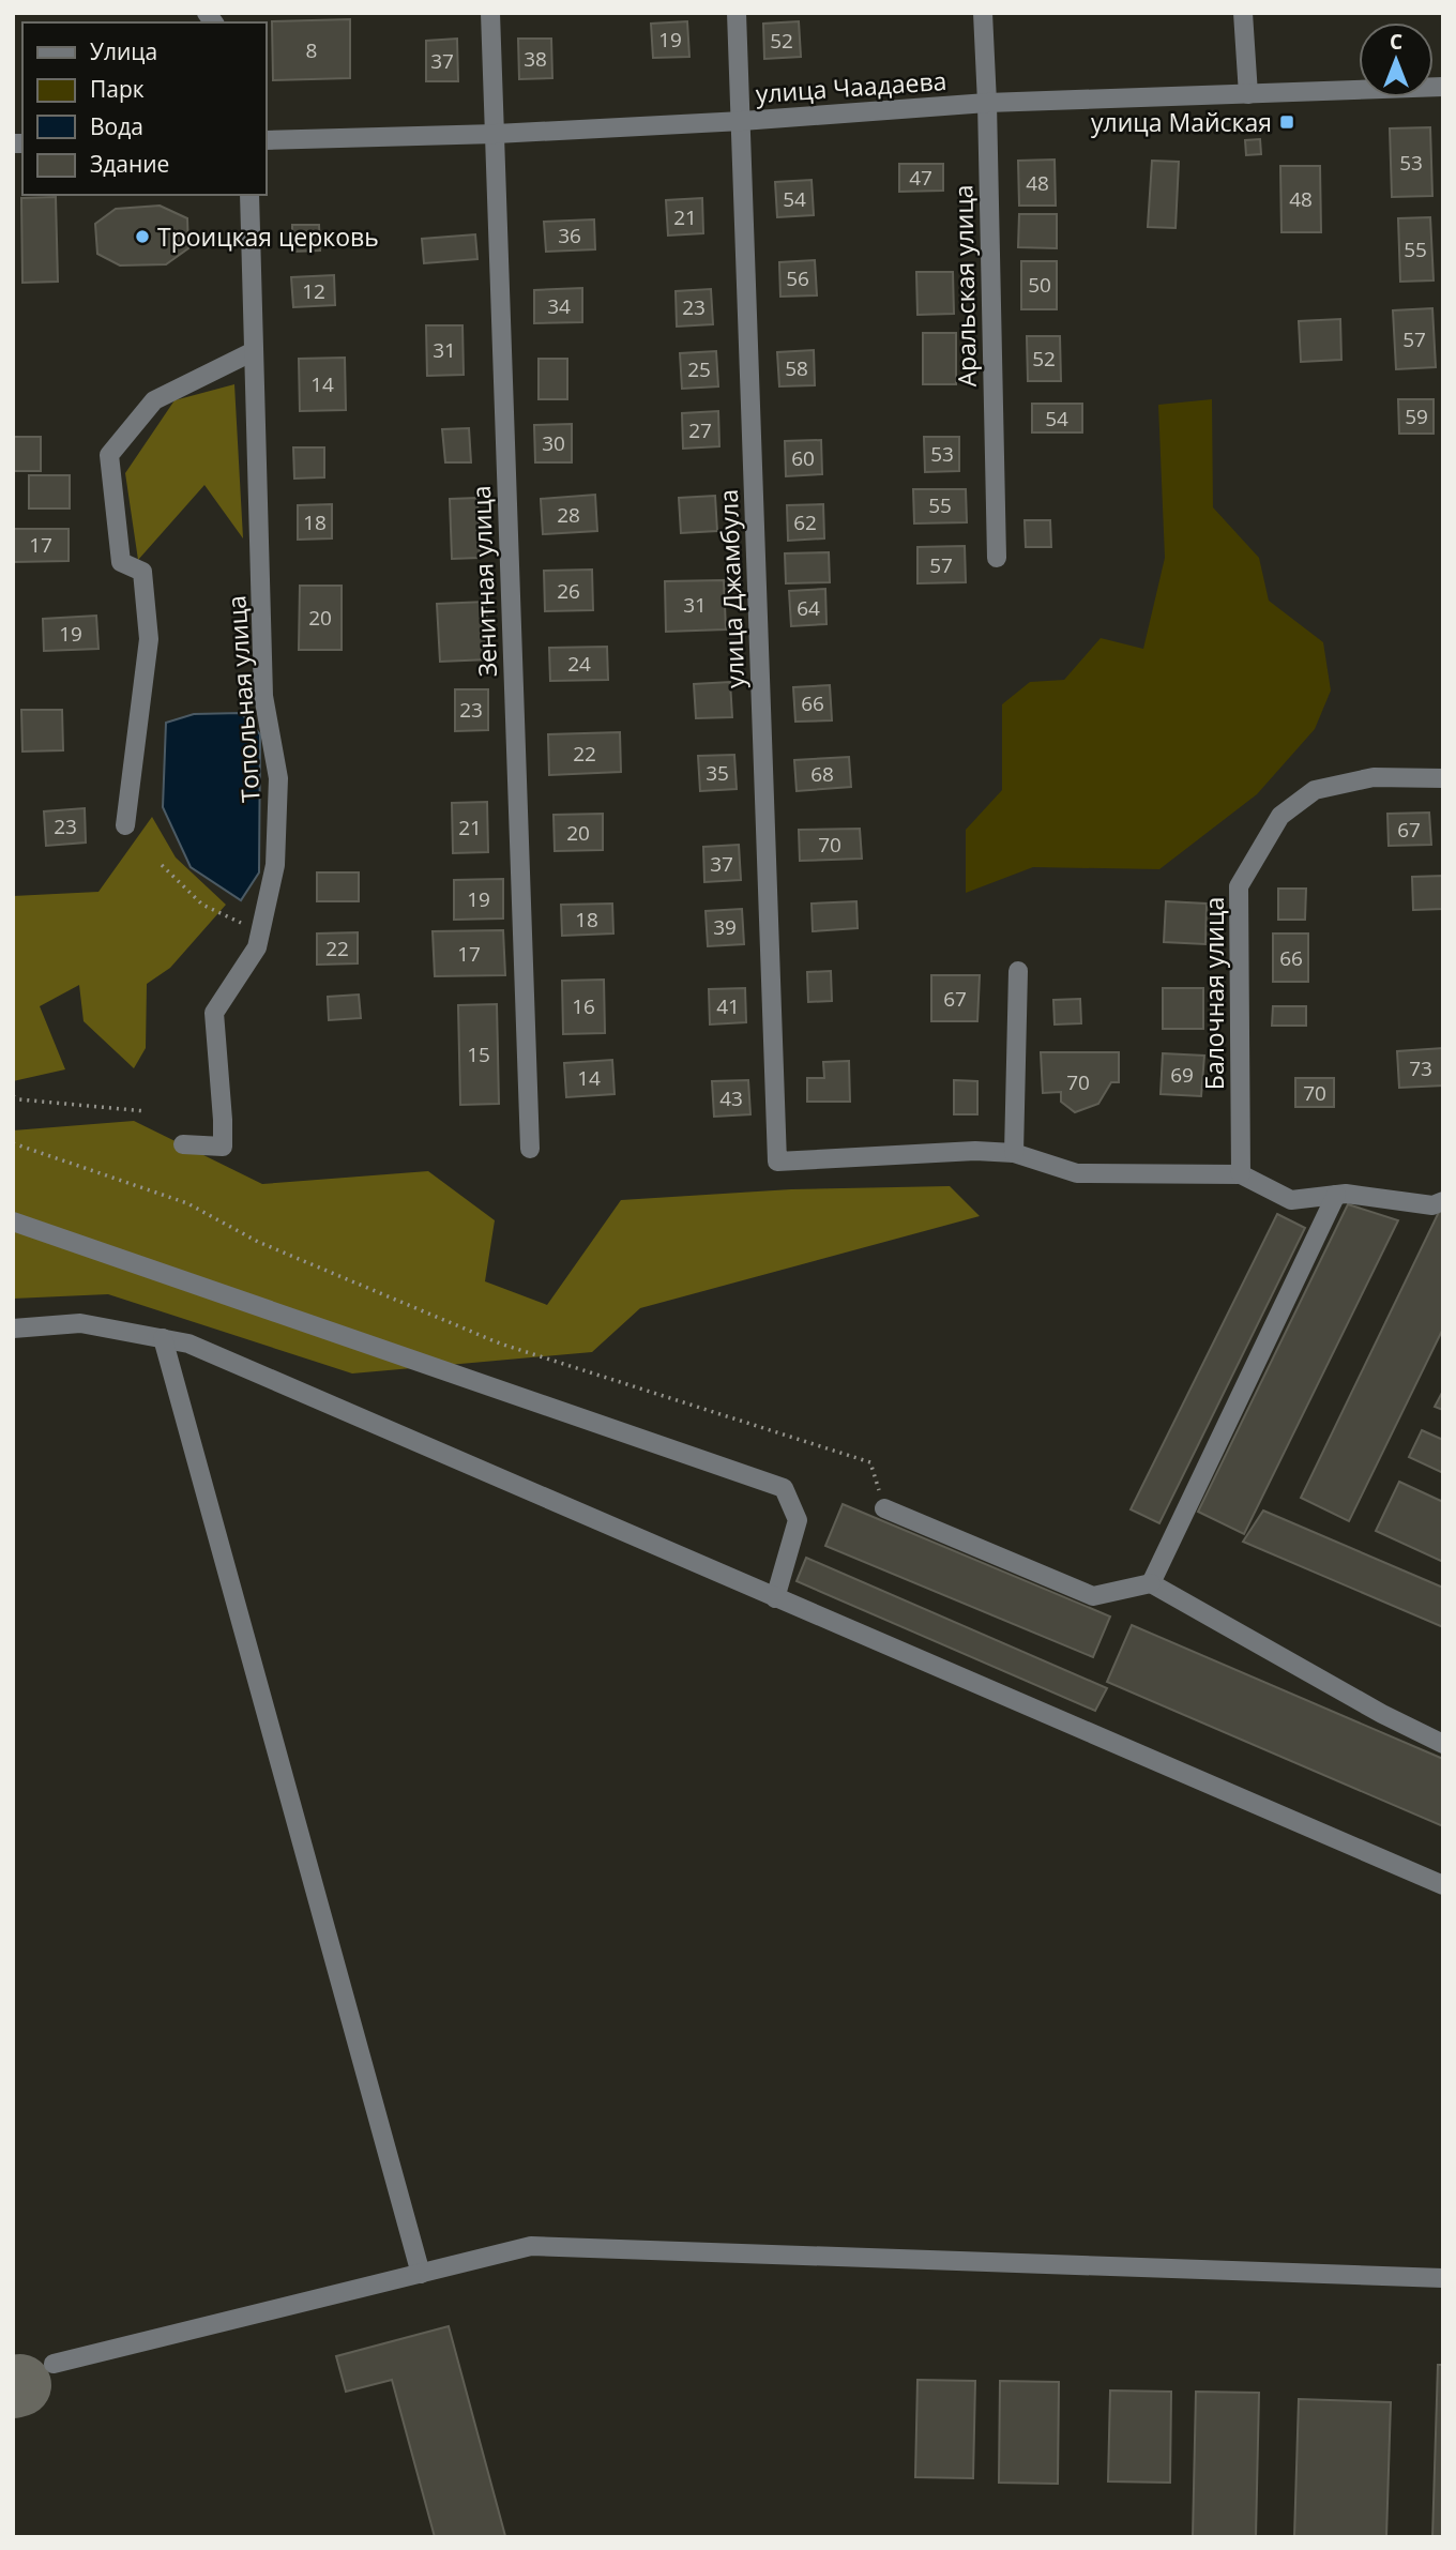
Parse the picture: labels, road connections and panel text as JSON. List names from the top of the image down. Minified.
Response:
{"streets":{"street":["улица Чаадаева","Аральская улица","Зенитная улица","улица Джамбула","Топольная улица","Балочная улица"]},"crossings":[["улица Чаадаева","Аральская улица"],["улица Чаадаева","Зенитная улица"],["улица Чаадаева","улица Джамбула"]],"places":{"transit":["улица Майская"],"other":["Троицкая церковь"]},"house_numbers":["19","52","8","38","37","53","47","48","54","48","21","36","55","56","50","12","34","23","57","31","52","58","25","14","59","54","27","30","53","60","55","28","18","62","17","57","26","31","64","20","19","24","66","23","22","35","68","23","21","67","20","70","37","19","18","39","22","17","66","67","16","41","15","73","69","14","70","70","43"],"legend":["Улица","Парк","Вода","Здание"],"north":"top"}
